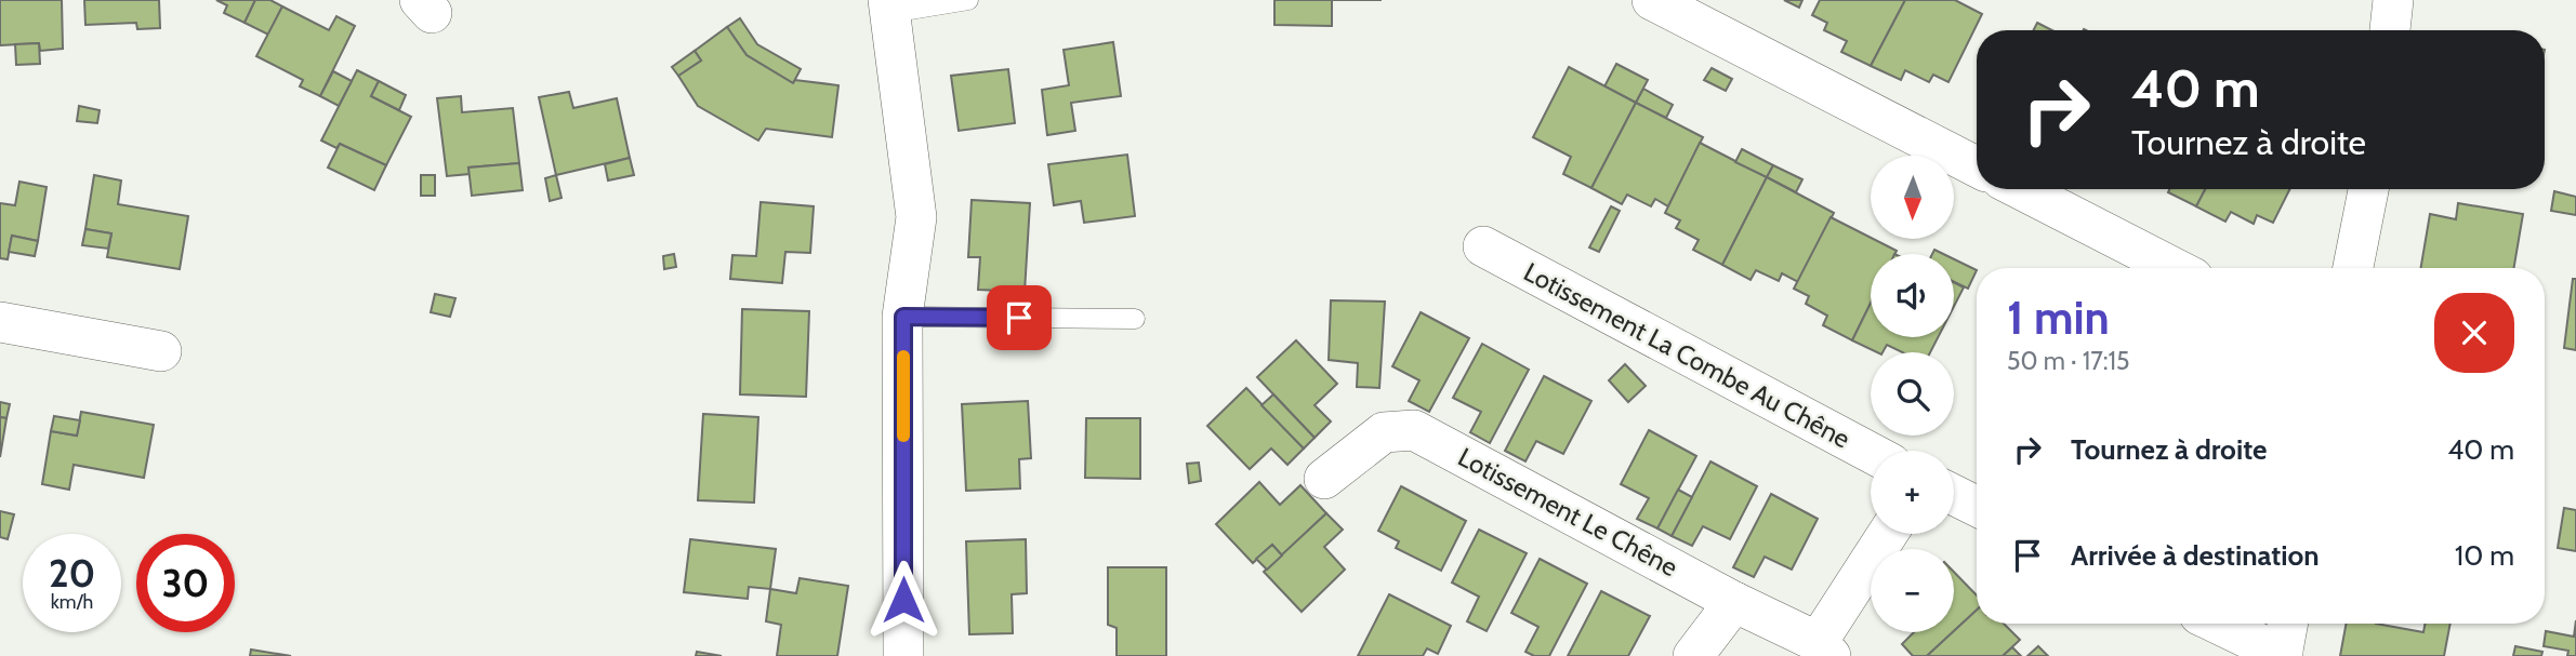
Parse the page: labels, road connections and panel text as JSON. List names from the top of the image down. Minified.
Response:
{"streets":{"street":["Lotissement La Combe Au Chêne","Lotissement Le Chêne"]},"north":"bottom","page":{"turn":["40 m","Tournez à droite"],"map_buttons":["+","−"],"heading":["1 min","50 m · 17:15"],"list":[{"name":"Tournez à droite","value":"40 m"},{"name":"Arrivée à destination","value":"10 m"}],"speed":"20 km/h","limit":"30"}}
